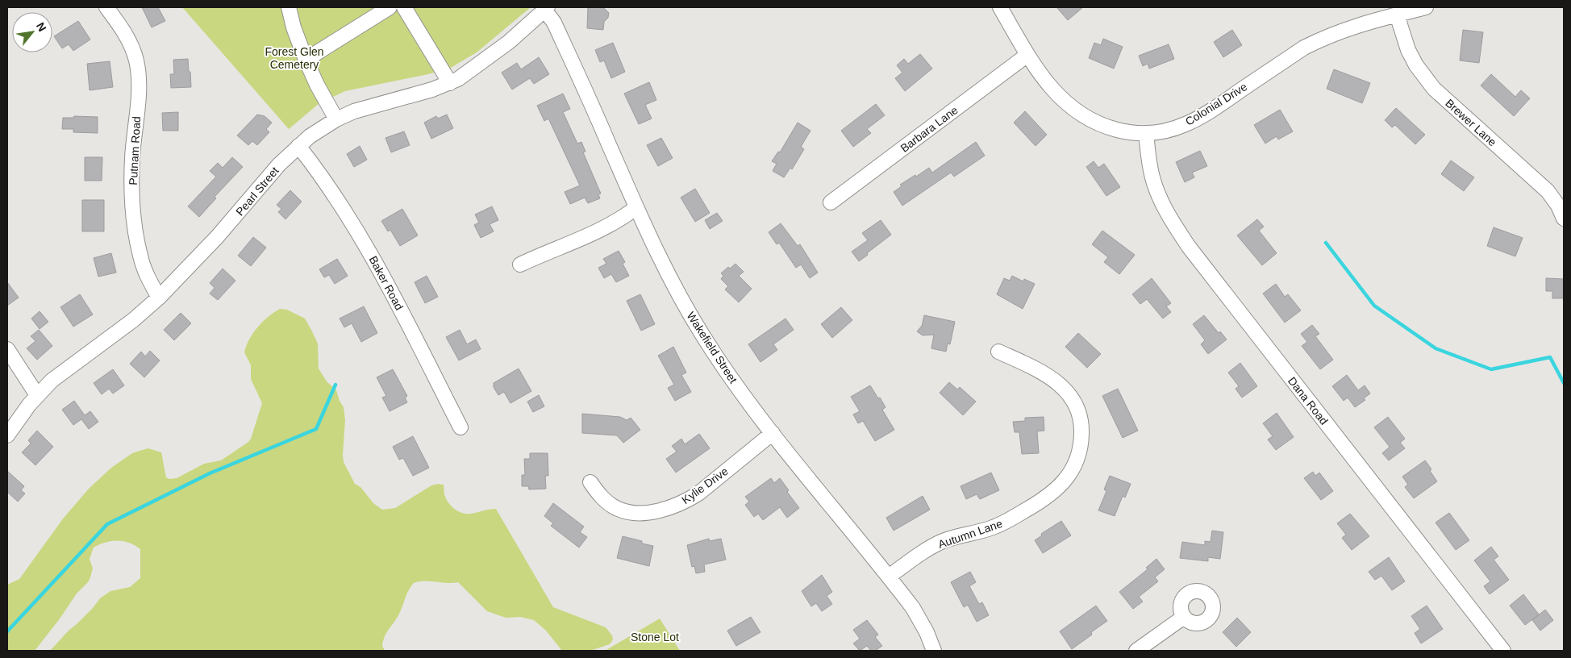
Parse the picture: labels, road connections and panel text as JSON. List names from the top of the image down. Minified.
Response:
{"streets":{"street":["Colonial Drive","Brewer Lane","Barbara Lane","Putnam Road","Pearl Street","Baker Road","Wakefield Street","Dana Road","Kylie Drive","Autumn Lane"]},"crossings":[["Colonial Drive","Brewer Lane"],["Colonial Drive","Barbara Lane"],["Colonial Drive","Dana Road"],["Putnam Road","Pearl Street"],["Pearl Street","Baker Road"],["Pearl Street","Wakefield Street"],["Wakefield Street","Kylie Drive"],["Wakefield Street","Autumn Lane"]],"parks":["Forest Glen Cemetery","Stone Lot"],"north":"top right"}
